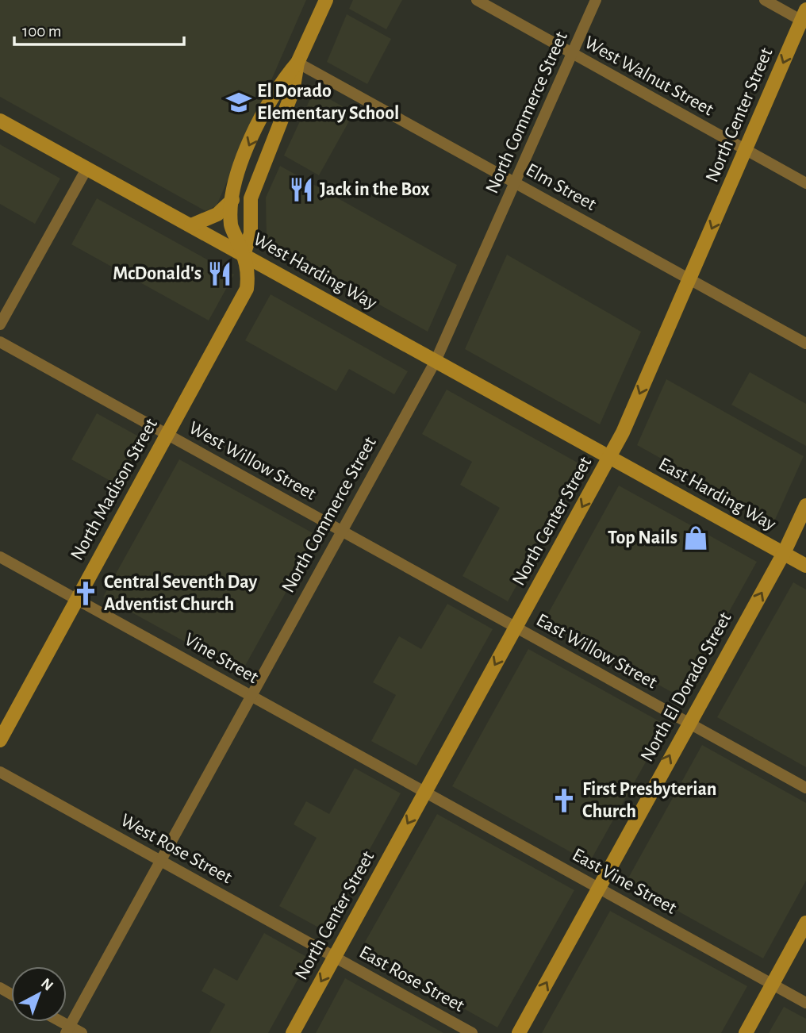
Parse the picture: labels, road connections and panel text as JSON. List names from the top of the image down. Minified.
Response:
{"streets":{"street":["West Walnut Street","North Commerce Street","North Center Street","Elm Street","West Harding Way","West Willow Street","North Madison Street","East Harding Way","East Willow Street","Vine Street","North El Dorado Street","West Rose Street","East Vine Street","East Rose Street"]},"crossings":[["West Walnut Street","North Commerce Street"],["West Walnut Street","North Center Street"],["North Commerce Street","Elm Street"],["North Commerce Street","West Harding Way"],["North Commerce Street","West Willow Street"],["North Commerce Street","Vine Street"],["North Commerce Street","West Rose Street"],["North Center Street","Elm Street"],["North Center Street","West Harding Way"],["North Center Street","West Willow Street"],["North Center Street","East Harding Way"],["North Center Street","East Willow Street"],["North Center Street","Vine Street"],["North Center Street","West Rose Street"],["North Center Street","East Vine Street"],["North Center Street","East Rose Street"],["West Harding Way","North Madison Street"],["West Harding Way","East Harding Way"],["West Willow Street","North Madison Street"],["West Willow Street","East Willow Street"],["North Madison Street","Vine Street"],["East Harding Way","North El Dorado Street"],["East Willow Street","North El Dorado Street"],["Vine Street","East Vine Street"],["North El Dorado Street","East Vine Street"],["West Rose Street","East Rose Street"]],"one_way":["North Center Street","North El Dorado Street"],"places":{"school or university":["El Dorado Elementary School"],"restaurant":["Jack in the Box","McDonald's"],"shop":["Top Nails"],"church":["Central Seventh Day Adventist Church","First Presbyterian Church"]},"scale_bar":"100 m","north":"top right"}
